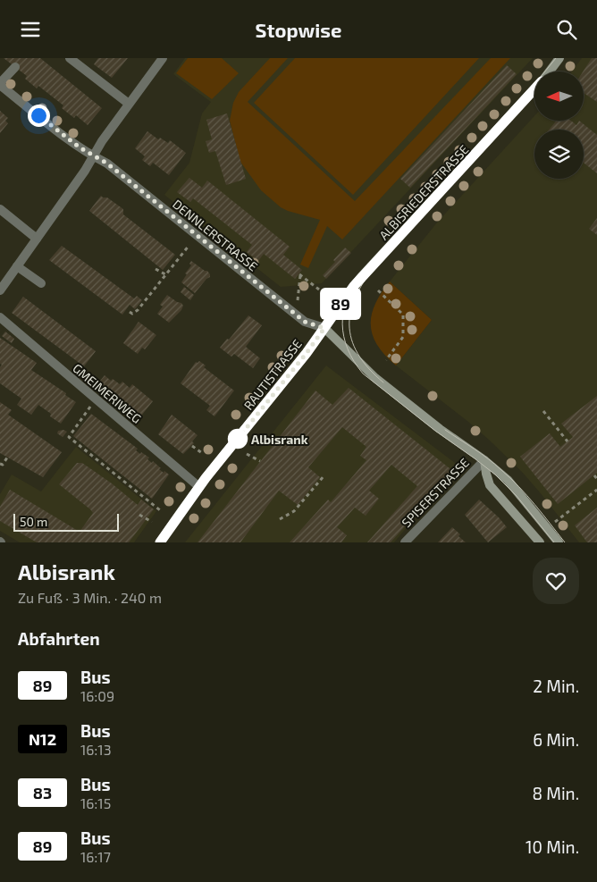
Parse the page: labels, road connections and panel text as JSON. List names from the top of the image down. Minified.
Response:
{"streets":{"main road":["ALBISRIEDERSTRASSE","RAUTISTRASSE"],"street":["DENNLERSTRASSE","GMEIMERIWEG","SPISERSTRASSE"]},"crossings":[["ALBISRIEDERSTRASSE","DENNLERSTRASSE"],["ALBISRIEDERSTRASSE","RAUTISTRASSE"],["DENNLERSTRASSE","RAUTISTRASSE"],["RAUTISTRASSE","GMEIMERIWEG"]],"places":["Albisrank"],"lines":["bus line 89"],"scale_bar":"50 m","north":"left","page":{"header":"Stopwise","on_map":"89","scale":"50 m","heading":[["Albisrank","Zu Fuß · 3 Min. · 240 m"],"Abfahrten"],"list":[{"mark":"89","name":"Bus","note":"16:09","value":"2 Min."},{"mark":"N12","name":"Bus","note":"16:13","value":"6 Min."},{"mark":"83","name":"Bus","note":"16:15","value":"8 Min."},{"mark":"89","name":"Bus","note":"16:17","value":"10 Min."}]}}
